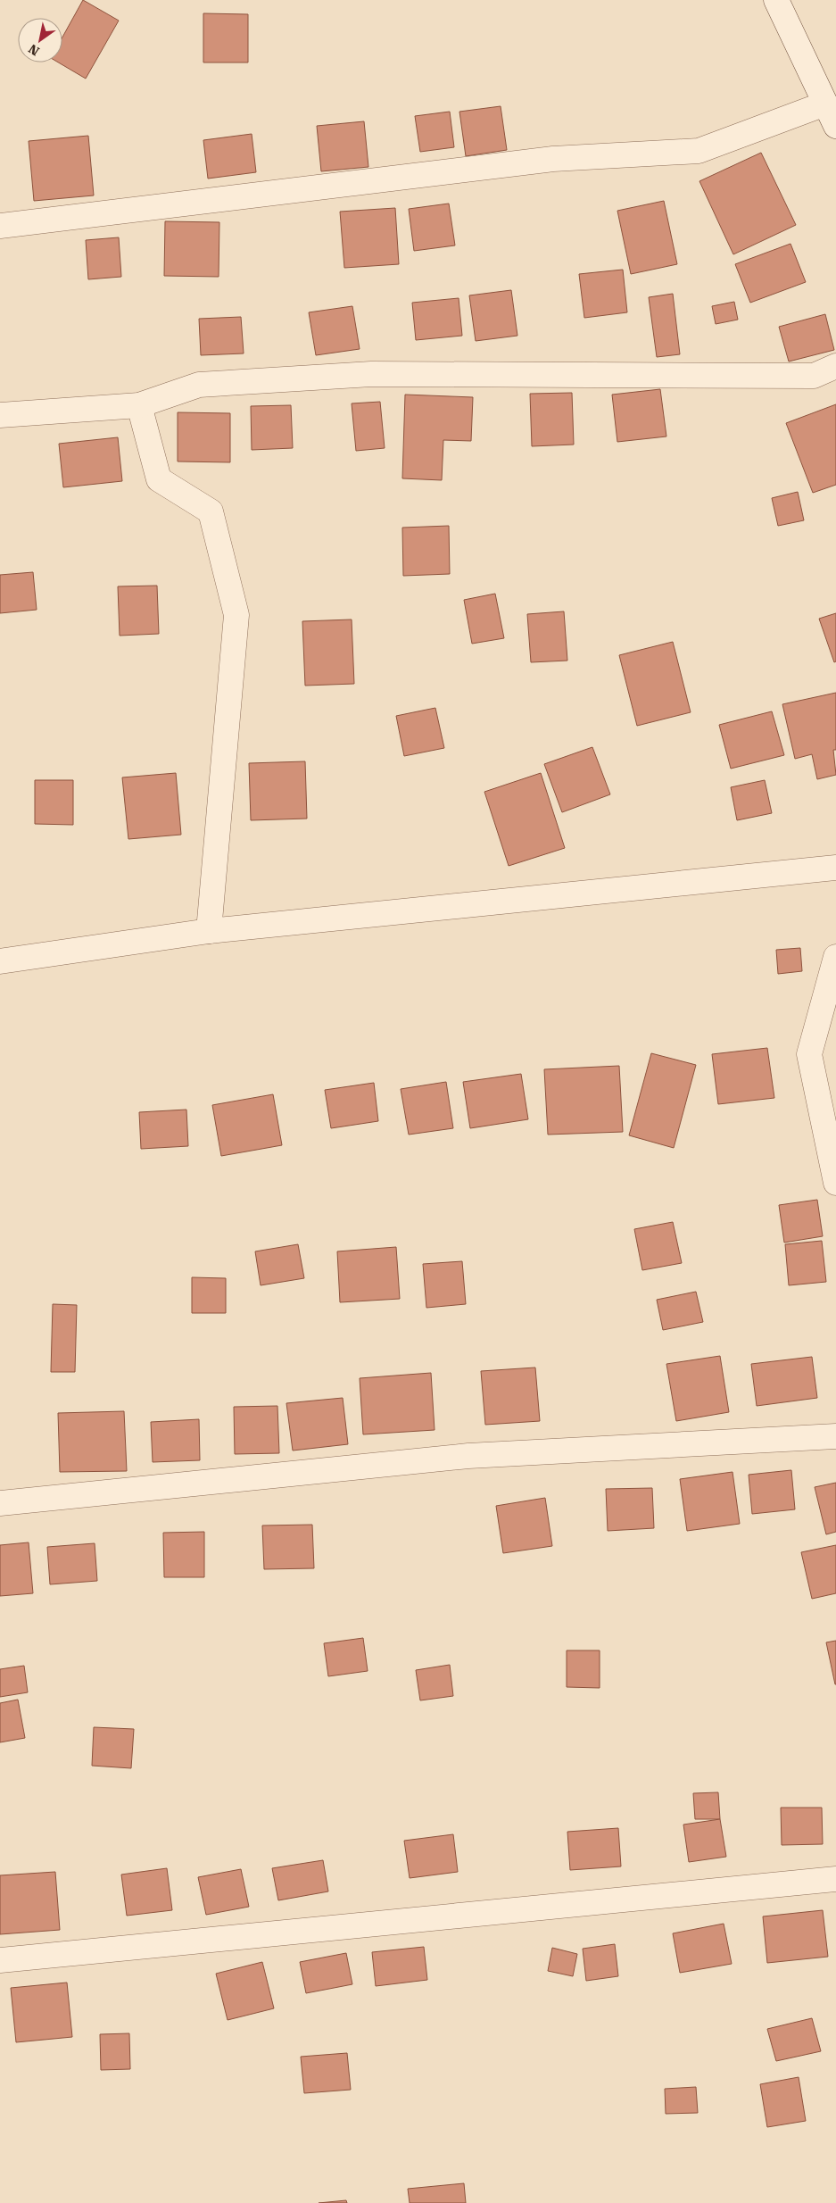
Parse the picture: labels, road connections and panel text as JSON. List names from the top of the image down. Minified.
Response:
{"north":"bottom left"}
